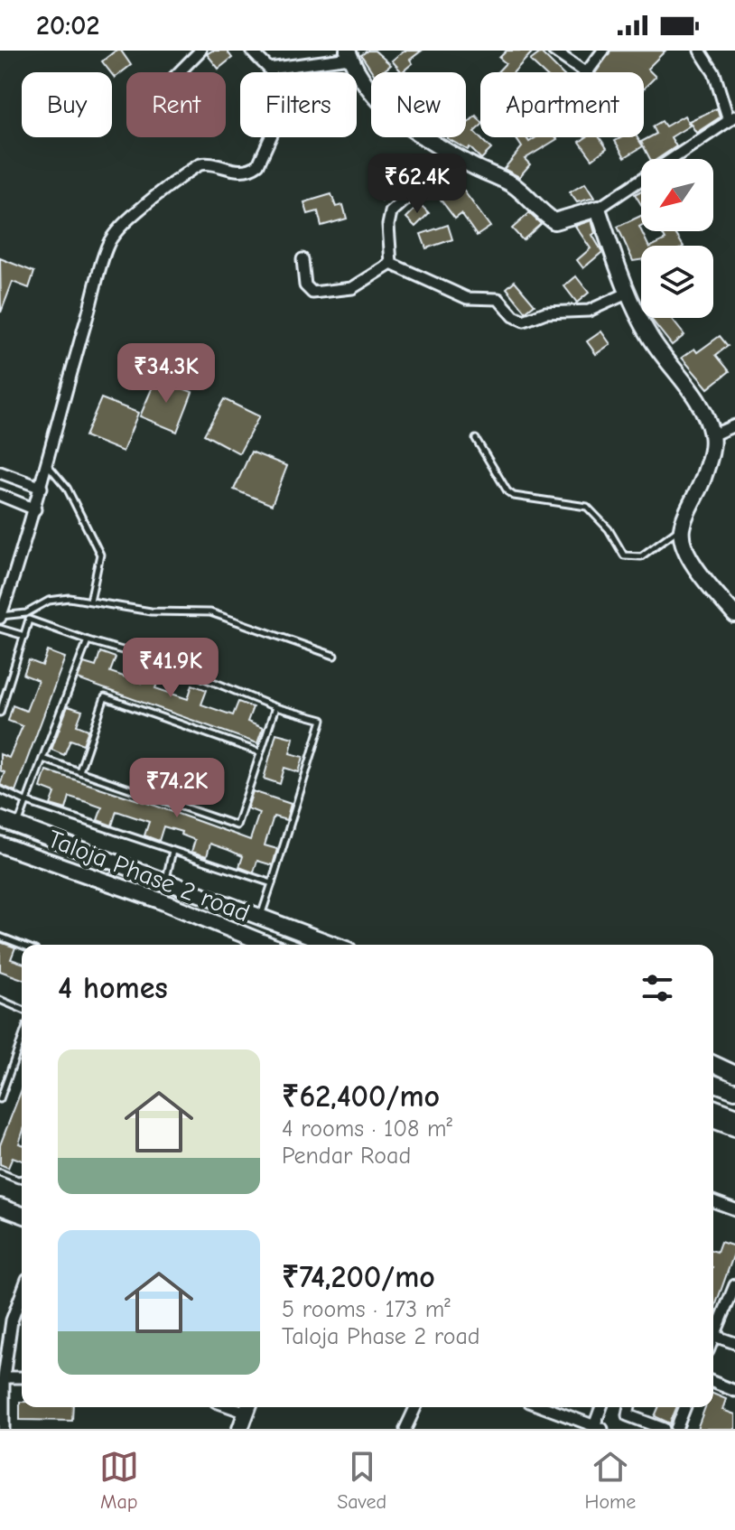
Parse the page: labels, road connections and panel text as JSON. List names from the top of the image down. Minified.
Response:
{"streets":{"street":["Taloja Phase 2 road"]},"north":"bottom left","page":{"status":"20:02","chip":["Buy","Rent","Filters","New","Apartment"],"price":["₹62.4K","₹34.3K","₹41.9K","₹74.2K"],"heading":"4 homes","list":[{"name":"₹62,400/mo","note":"4 rooms · 108 m² · Pendar Road"},{"name":"₹74,200/mo","note":"5 rooms · 173 m² · Taloja Phase 2 road"}],"tabs":["Map","Saved","Home"]}}
